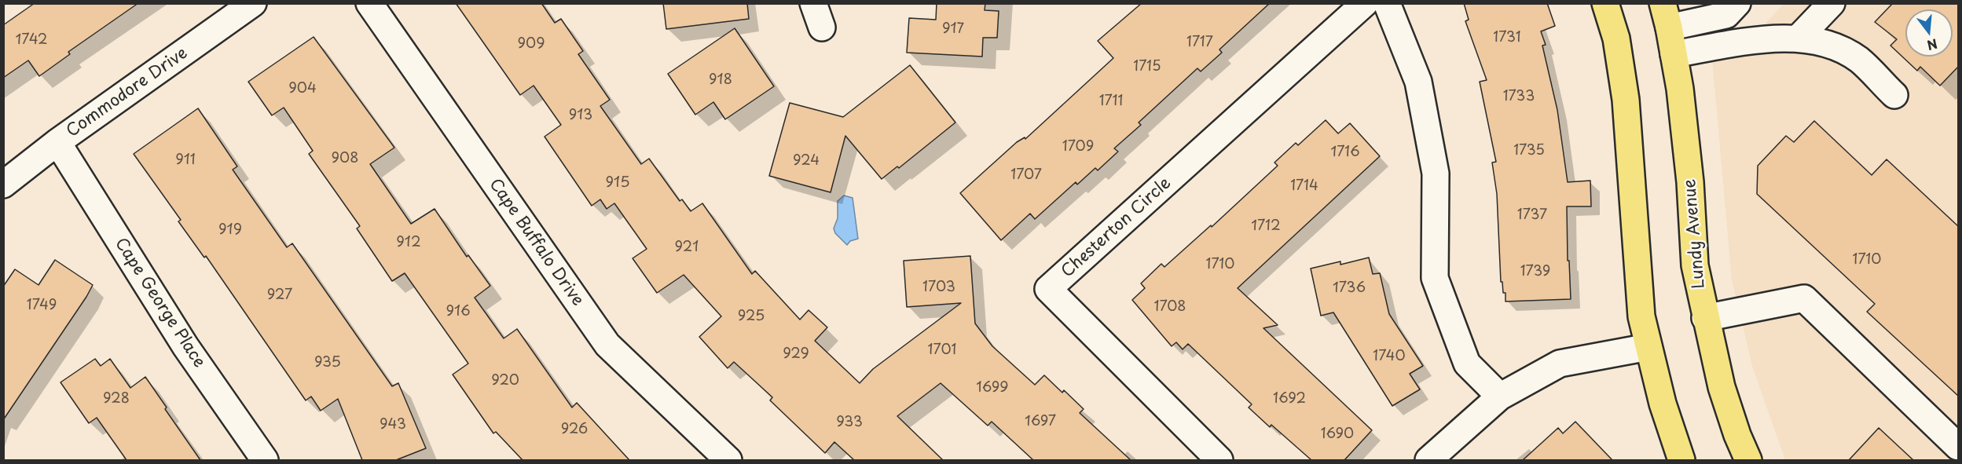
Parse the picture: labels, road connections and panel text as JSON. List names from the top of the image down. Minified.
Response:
{"streets":{"main road":["Lundy Avenue"],"street":["Commodore Drive","Chesterton Circle","Cape Buffalo Drive","Cape George Place"]},"crossings":[["Commodore Drive","Cape George Place"]],"house_numbers":["917","1731","1742","1717","909","1715","918","904","1733","1711","913","1709","1735","1716","908","911","924","1707","915","1714","1737","1712","919","912","921","1710","1710","1739","1703","1736","927","1749","1708","916","925","1701","929","1740","935","920","1699","928","1692","1697","933","943","926","1690"],"north":"bottom"}
